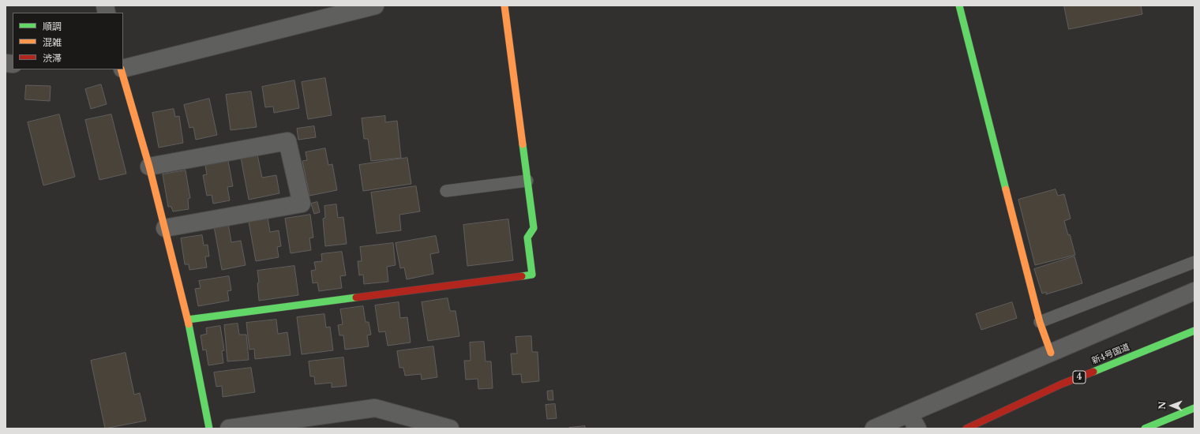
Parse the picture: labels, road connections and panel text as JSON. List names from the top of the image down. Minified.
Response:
{"streets":{"main road":["新4号国道","4"]},"legend":["順調","混雑","渋滞"],"north":"left"}
